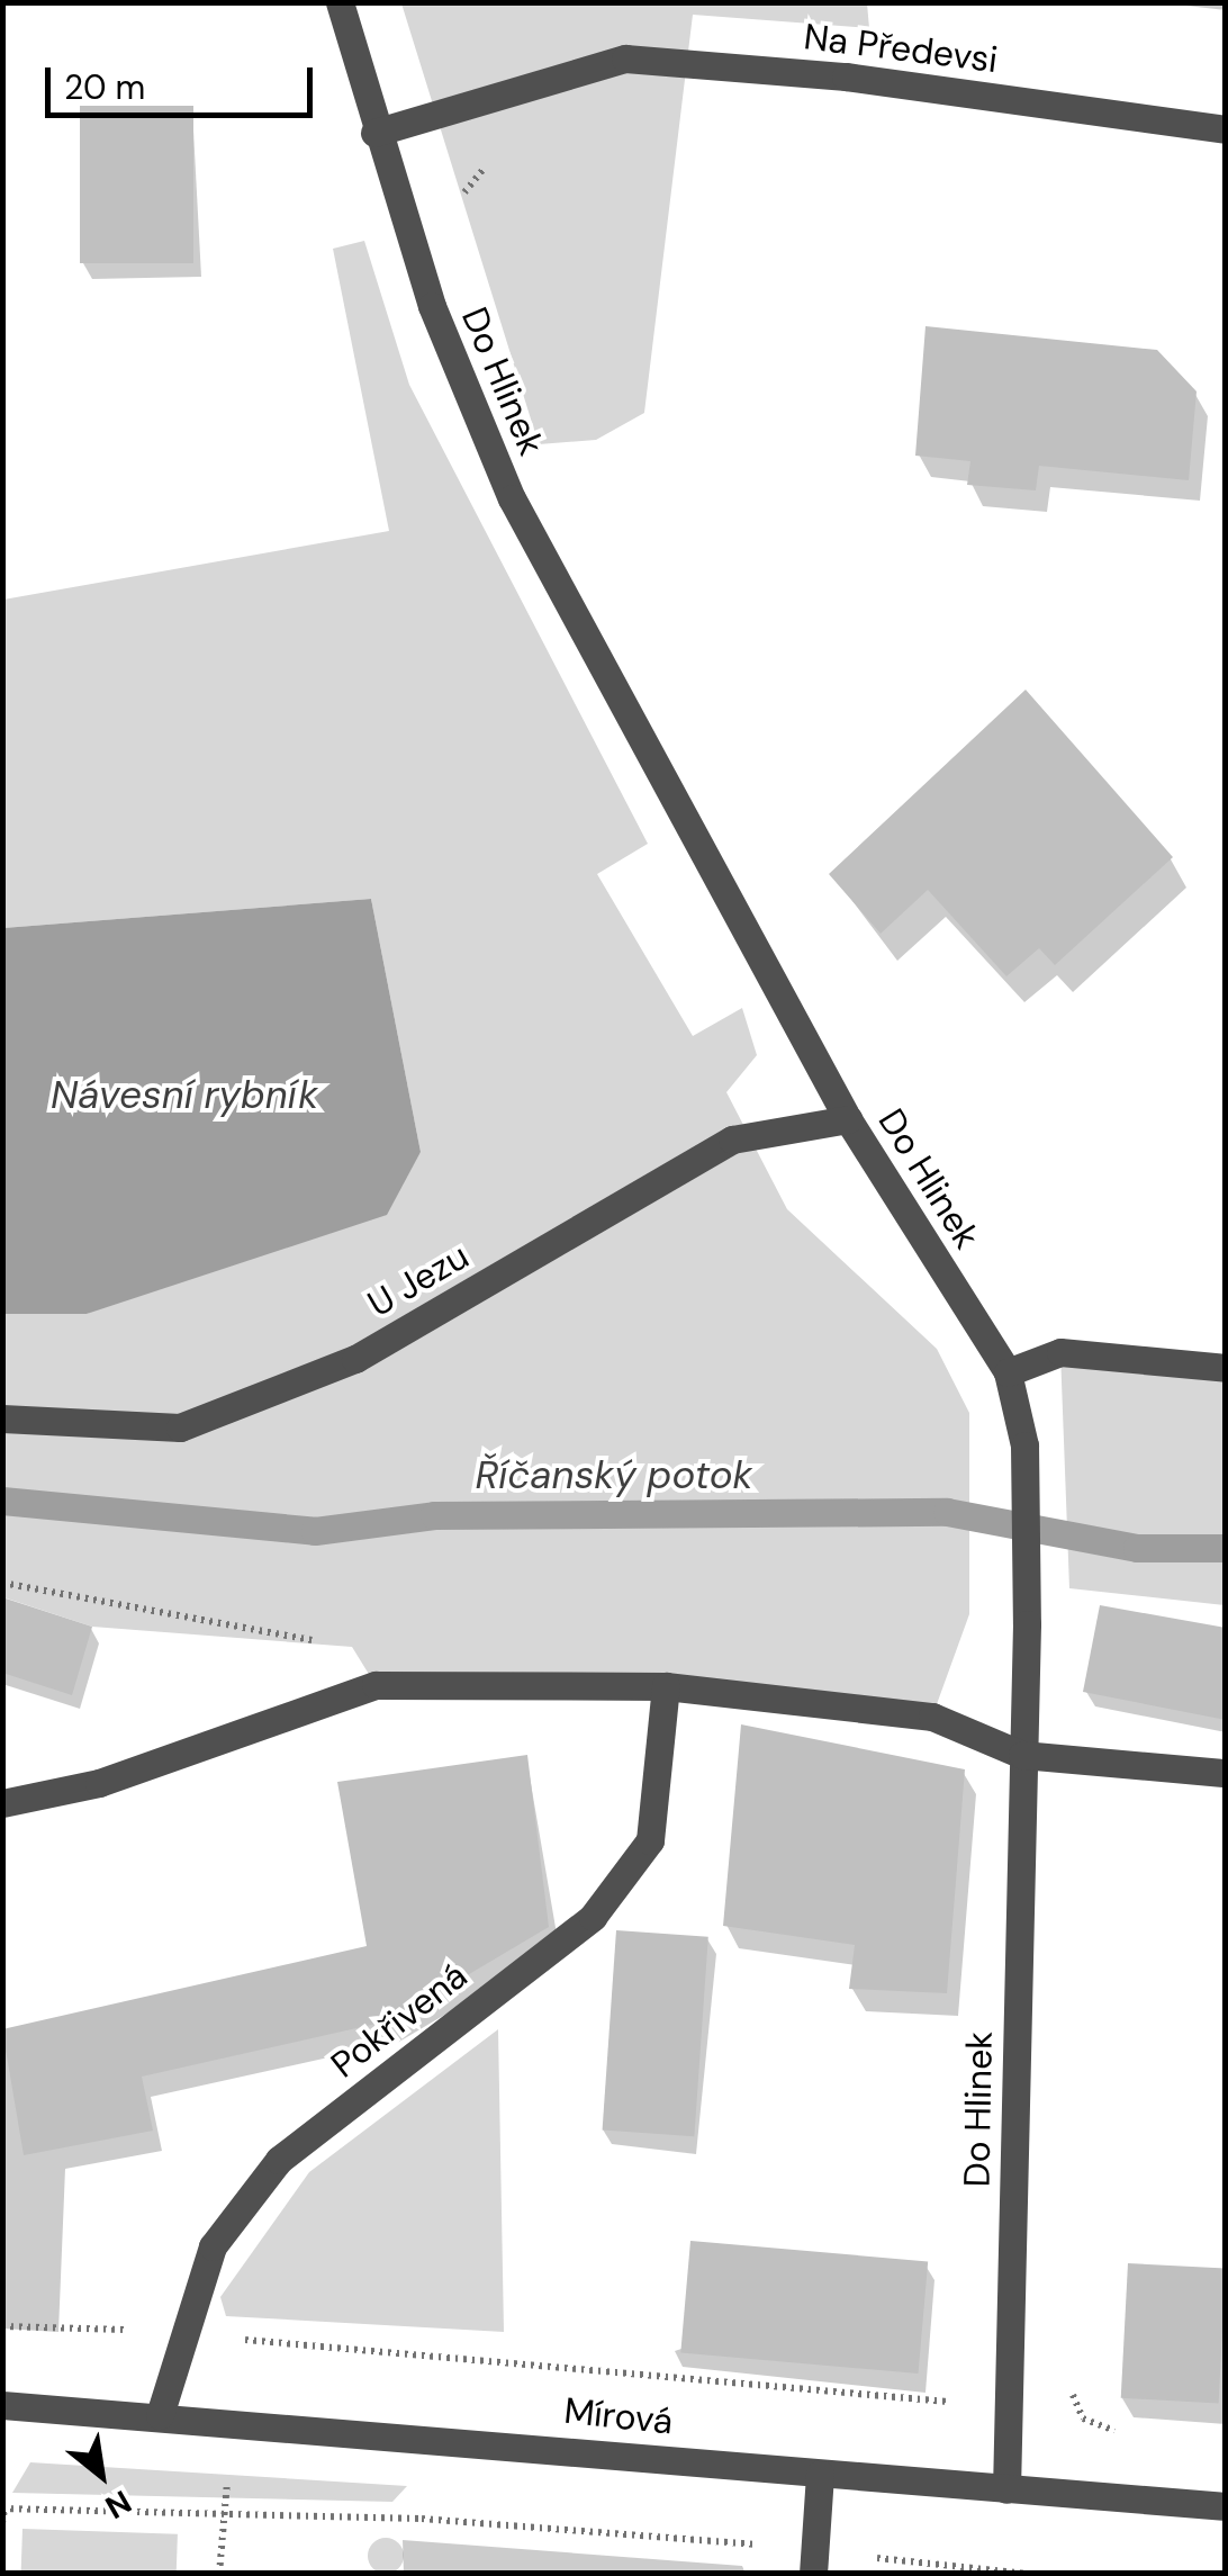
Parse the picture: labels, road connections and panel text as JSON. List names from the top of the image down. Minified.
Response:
{"streets":{"street":["Na Předevsi","Do Hlinek","U Jezu","Pokřivená","Mírová"]},"crossings":[["Na Předevsi","Do Hlinek"],["Do Hlinek","U Jezu"],["Do Hlinek","Mírová"],["Pokřivená","Mírová"]],"water":["Návesní rybník","Říčanský potok"],"scale_bar":"20 m","north":"bottom right"}
